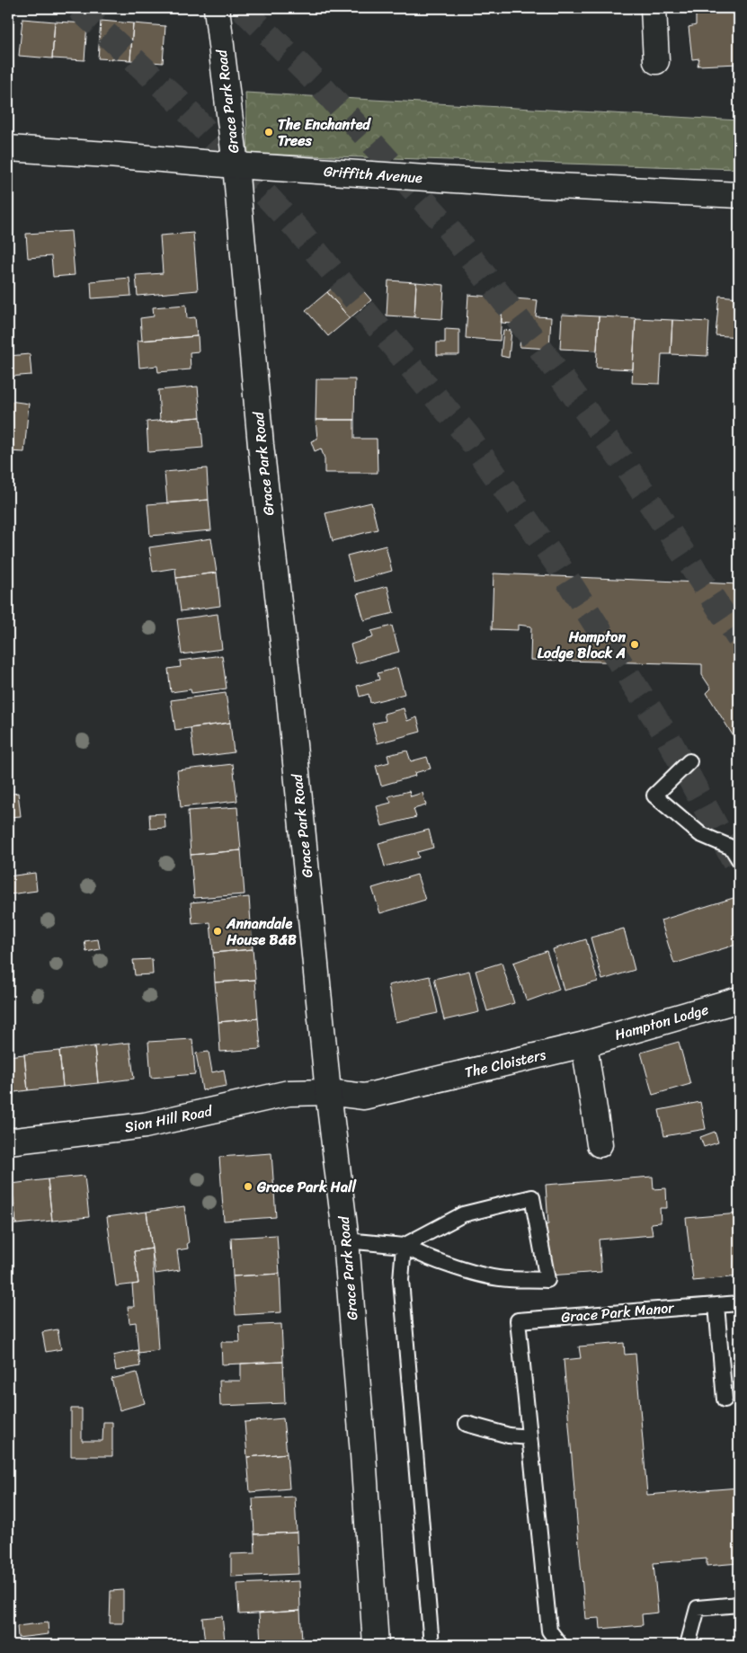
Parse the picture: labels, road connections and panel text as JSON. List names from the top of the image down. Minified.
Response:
{"streets":{"street":["Grace Park Road","Griffith Avenue","Hampton Lodge","The Cloisters","Sion Hill Road"],"lane":["Grace Park Manor"]},"crossings":[["Grace Park Road","Griffith Avenue"],["Grace Park Road","The Cloisters"],["Grace Park Road","Sion Hill Road"],["Hampton Lodge","The Cloisters"],["The Cloisters","Sion Hill Road"]],"places":["The Enchanted Trees","Hampton Lodge Block A","Annandale House B&B","Grace Park Hall"]}
